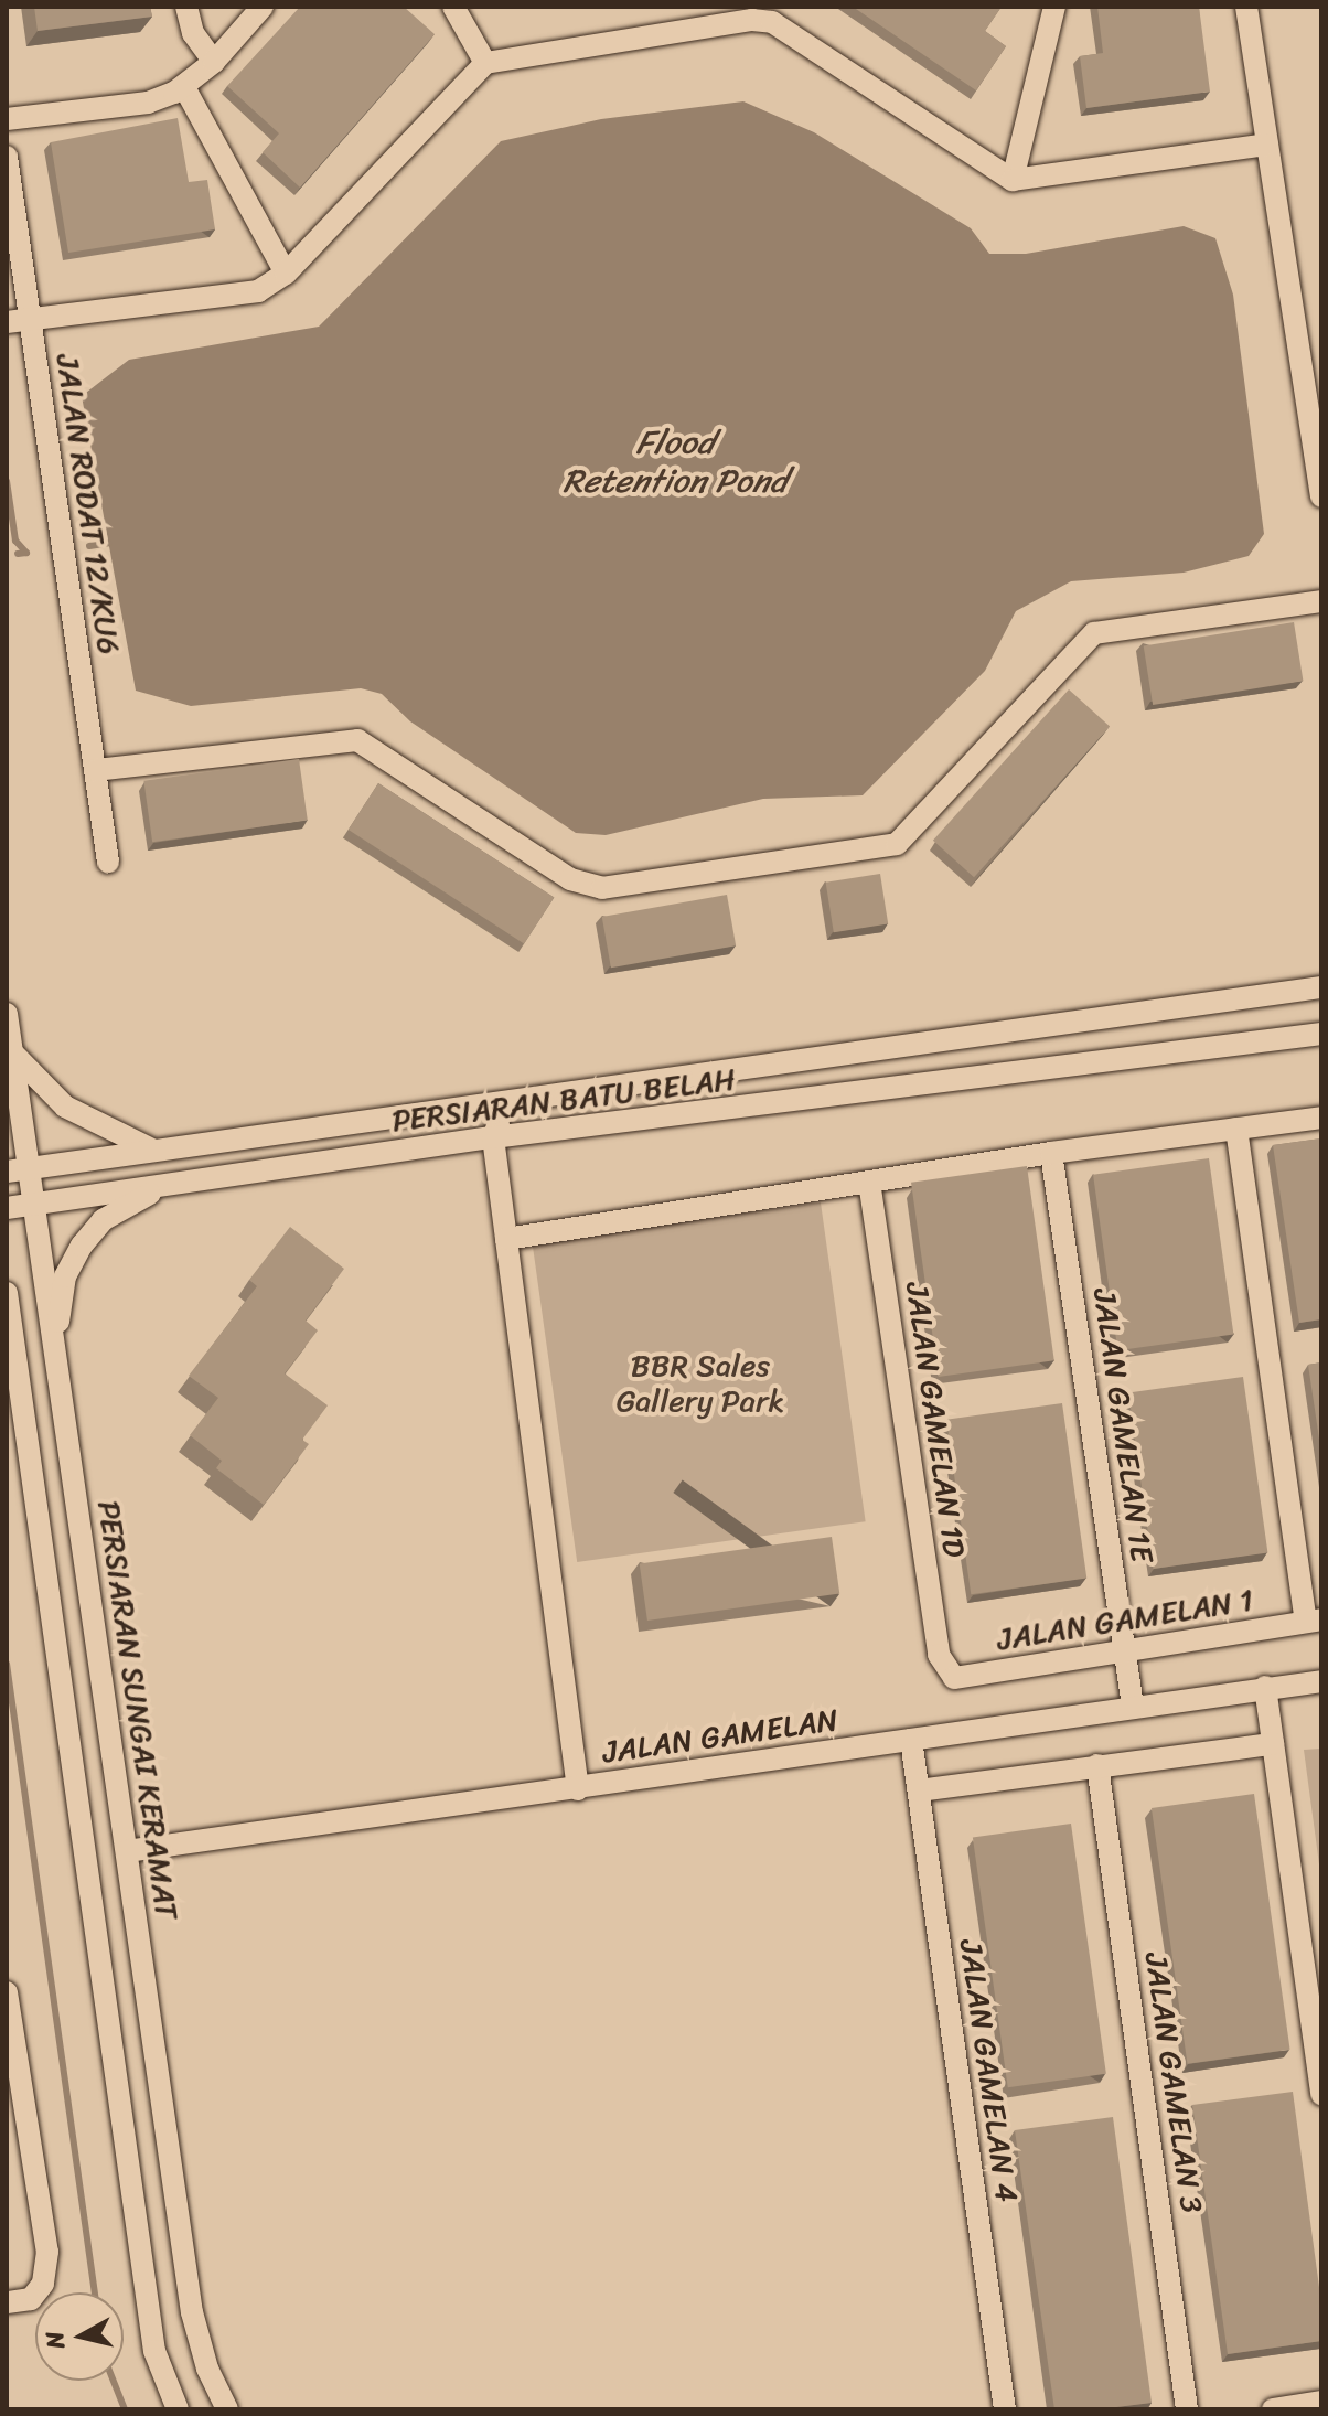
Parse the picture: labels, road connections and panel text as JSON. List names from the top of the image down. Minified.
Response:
{"streets":{"street":["JALAN RODAT 12/KU6","PERSIARAN BATU BELAH","JALAN GAMELAN 1D","JALAN GAMELAN 1E","JALAN GAMELAN 1","PERSIARAN SUNGAI KERAMAT","JALAN GAMELAN","JALAN GAMELAN 4","JALAN GAMELAN 3"]},"crossings":[["PERSIARAN BATU BELAH","PERSIARAN SUNGAI KERAMAT"],["JALAN GAMELAN 1D","JALAN GAMELAN 1"],["JALAN GAMELAN 1E","JALAN GAMELAN 1"],["JALAN GAMELAN 1E","JALAN GAMELAN"],["PERSIARAN SUNGAI KERAMAT","JALAN GAMELAN"],["JALAN GAMELAN","JALAN GAMELAN 4"]],"water":["Flood Retention Pond"],"parks":["BBR Sales Gallery Park"],"north":"left"}
